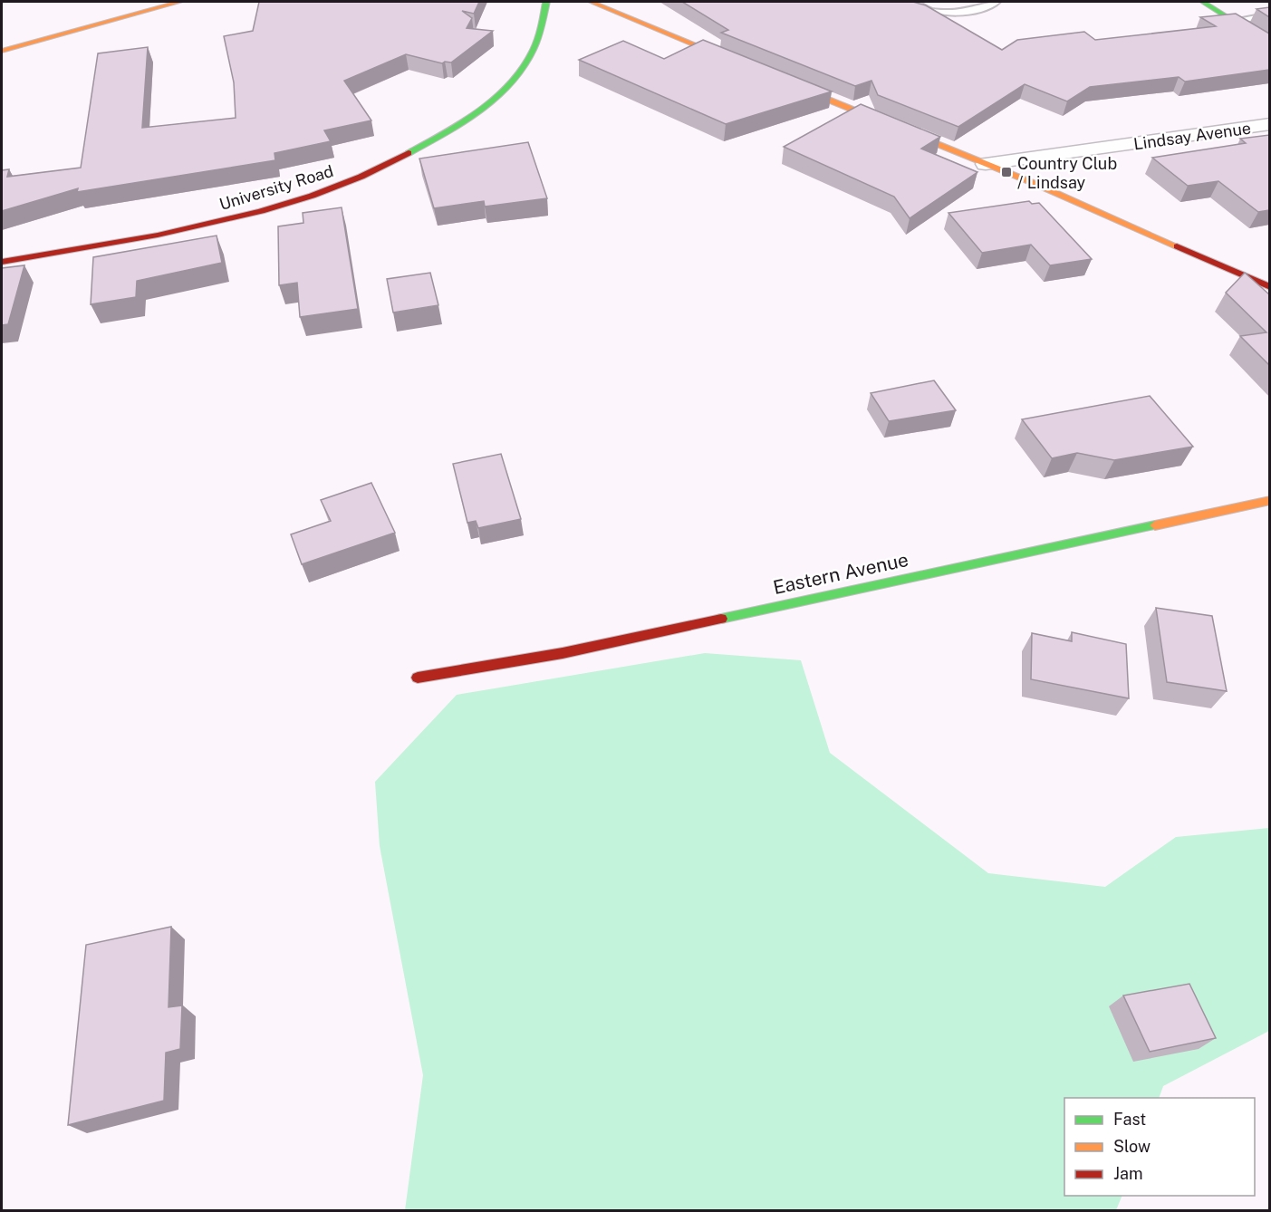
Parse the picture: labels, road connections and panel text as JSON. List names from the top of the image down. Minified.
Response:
{"streets":{"street":["Lindsay Avenue","University Road","Eastern Avenue"]},"places":{"transit":["Country Club / Lindsay"]},"legend":["Fast","Slow","Jam"]}
